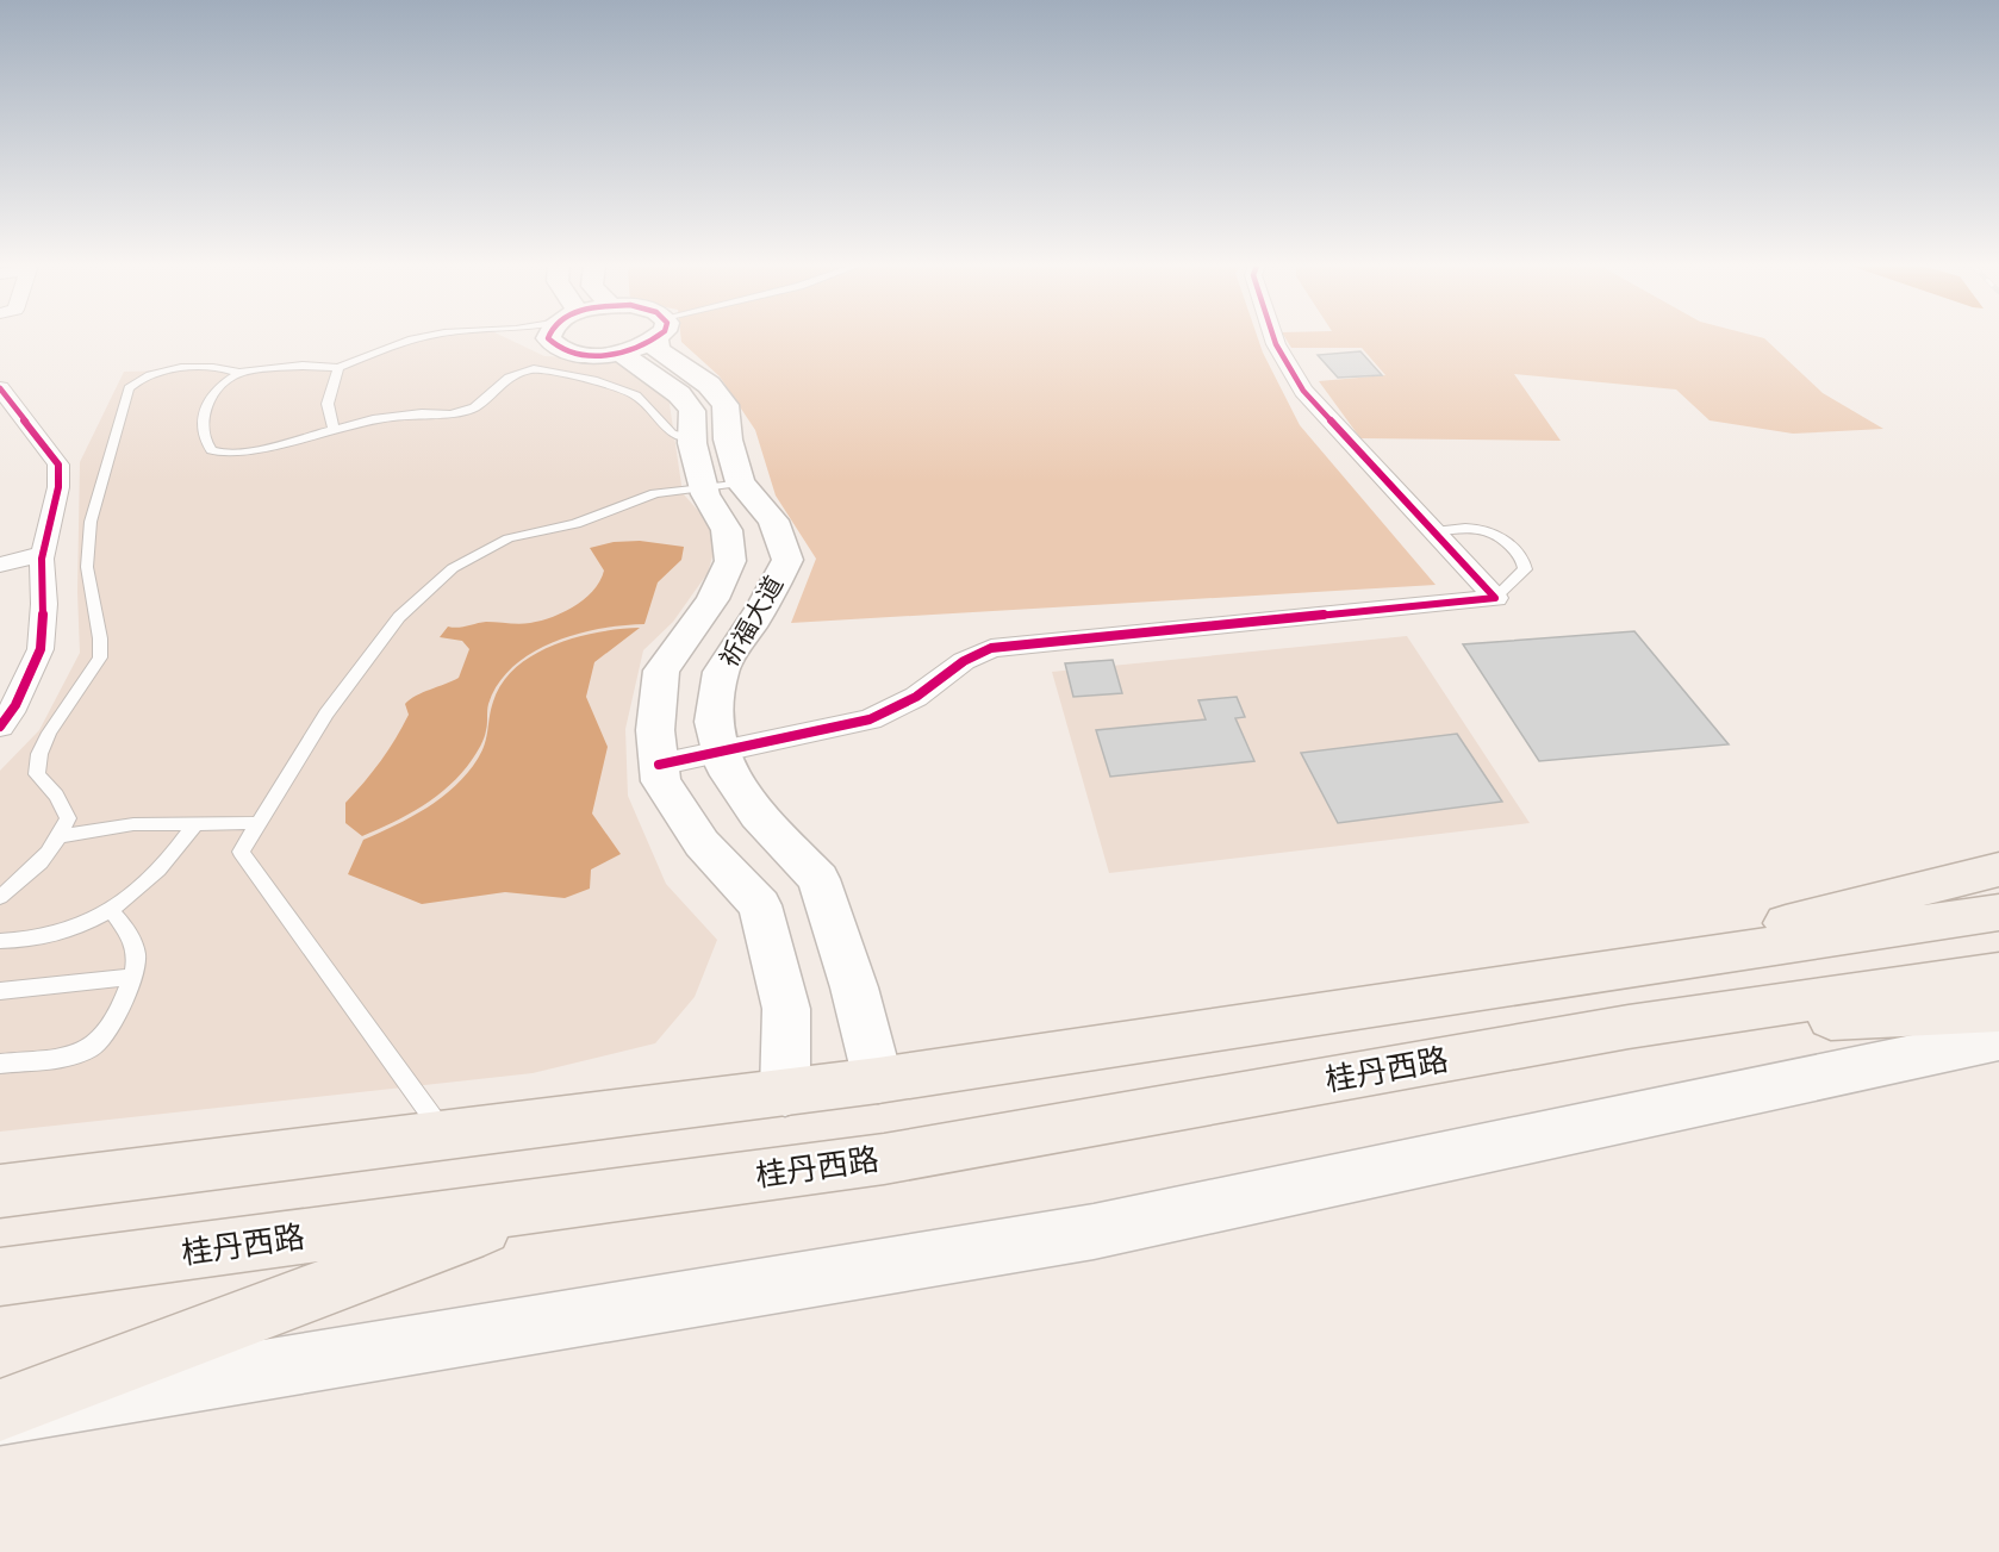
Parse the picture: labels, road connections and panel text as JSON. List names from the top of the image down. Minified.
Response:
{"streets":{"highway":["桂丹西路"],"street":["祈福大道"]}}
